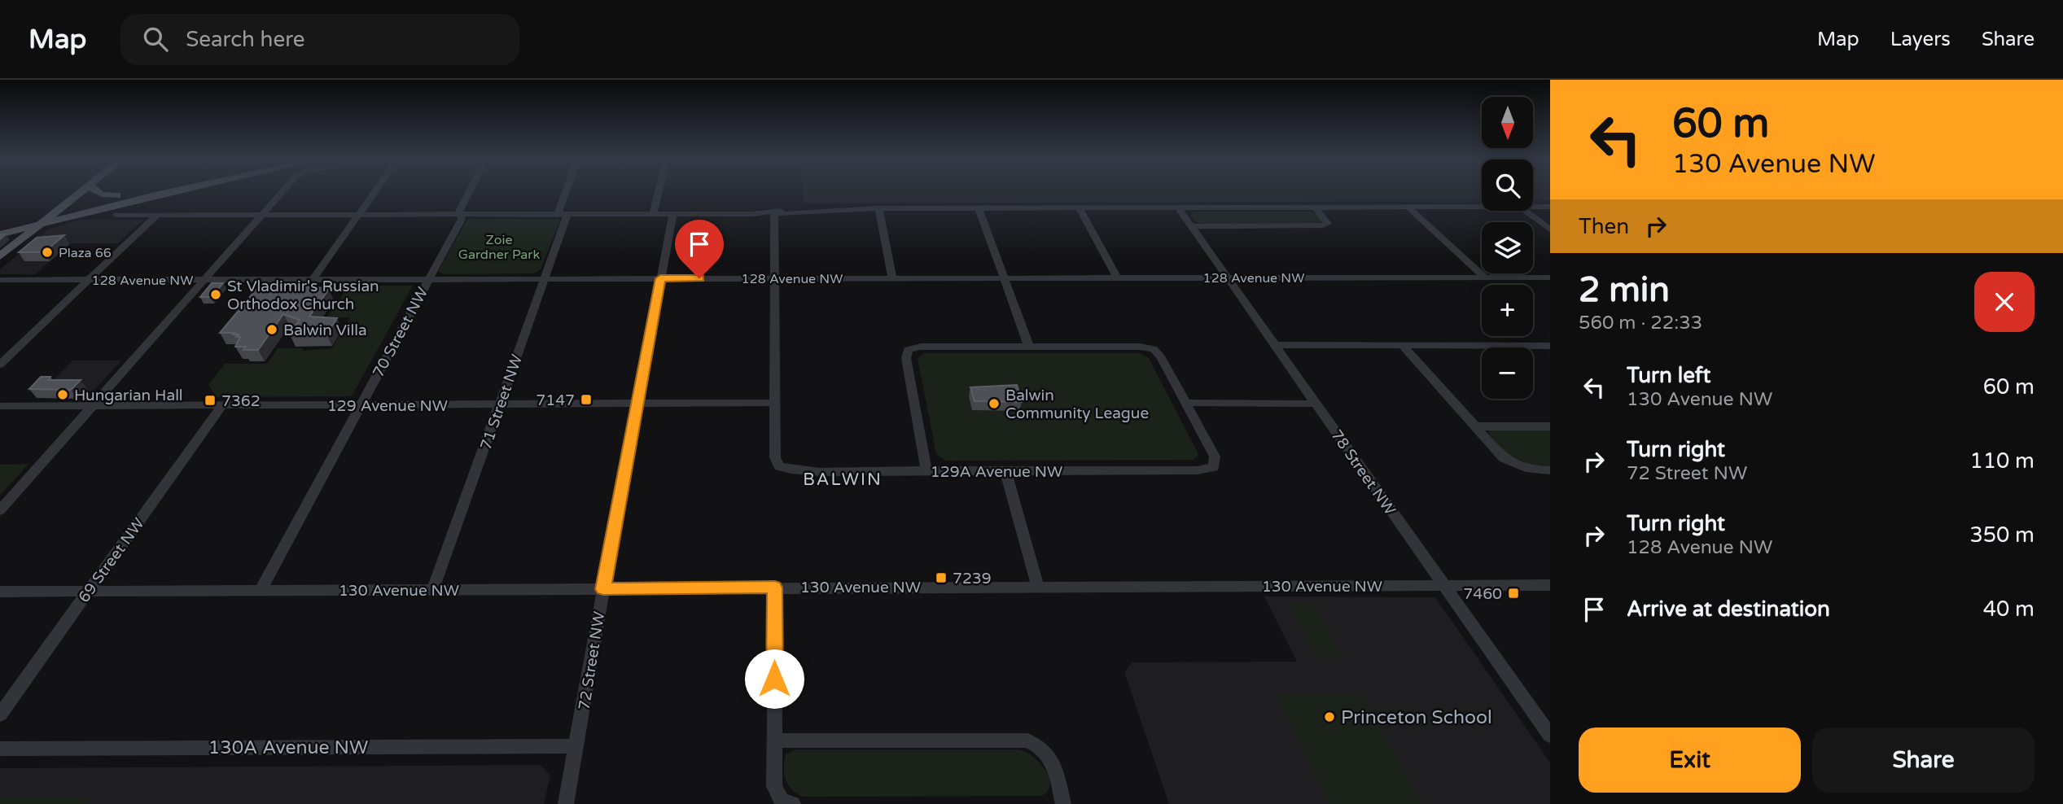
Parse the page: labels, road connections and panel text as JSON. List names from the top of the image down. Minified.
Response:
{"streets":{"street":["128 Avenue NW","70 Street NW","71 Street NW","129 Avenue NW","129A Avenue NW","78 Street NW","69 Street NW","130 Avenue NW","72 Street NW","130A Avenue NW"]},"crossings":[["128 Avenue NW","70 Street NW"],["128 Avenue NW","71 Street NW"],["128 Avenue NW","78 Street NW"],["128 Avenue NW","72 Street NW"],["70 Street NW","129 Avenue NW"],["70 Street NW","130 Avenue NW"],["71 Street NW","129 Avenue NW"],["71 Street NW","130 Avenue NW"],["129 Avenue NW","129A Avenue NW"],["129 Avenue NW","69 Street NW"],["129 Avenue NW","72 Street NW"],["78 Street NW","130 Avenue NW"],["69 Street NW","130 Avenue NW"],["130 Avenue NW","72 Street NW"],["72 Street NW","130A Avenue NW"]],"districts":["BALWIN"],"parks":["Zoie Gardner Park"],"places":{"other":["Plaza 66","St Vladimir's Russian Orthodox Church","Balwin Villa","Hungarian Hall","Balwin Community League","Princeton School"],"transit":["7147","7362","7239","7460"]},"north":"bottom","page":{"header":"Map","search":"Search here","nav":["Map","Layers","Share"],"turn":["60 m","130 Avenue NW"],"map_buttons":["+","−"],"then":"Then","heading":["2 min","560 m · 22:33"],"list":[{"name":"Turn left","note":"130 Avenue NW","value":"60 m"},{"name":"Turn right","note":"72 Street NW","value":"110 m"},{"name":"Turn right","note":"128 Avenue NW","value":"350 m"},{"name":"Arrive at destination","value":"40 m"}],"buttons":["Exit","Share"]}}
